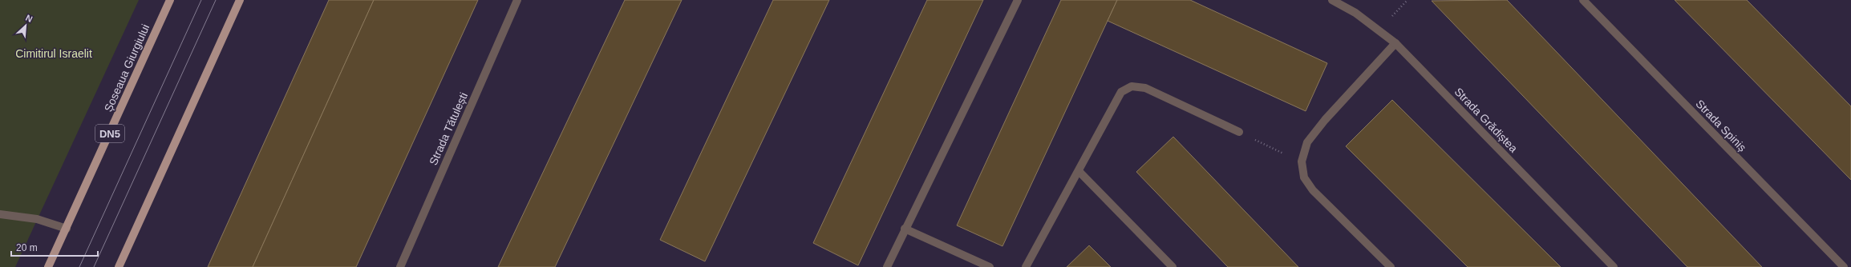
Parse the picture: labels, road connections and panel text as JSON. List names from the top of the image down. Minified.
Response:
{"streets":{"main road":["Șoseaua Giurgiului","DN5"],"street":["Strada Grădiștea","Strada Spiniș","Strada Tătulești"]},"parks":["Cimitirul Israelit"],"scale_bar":"20 m","north":"top right"}
